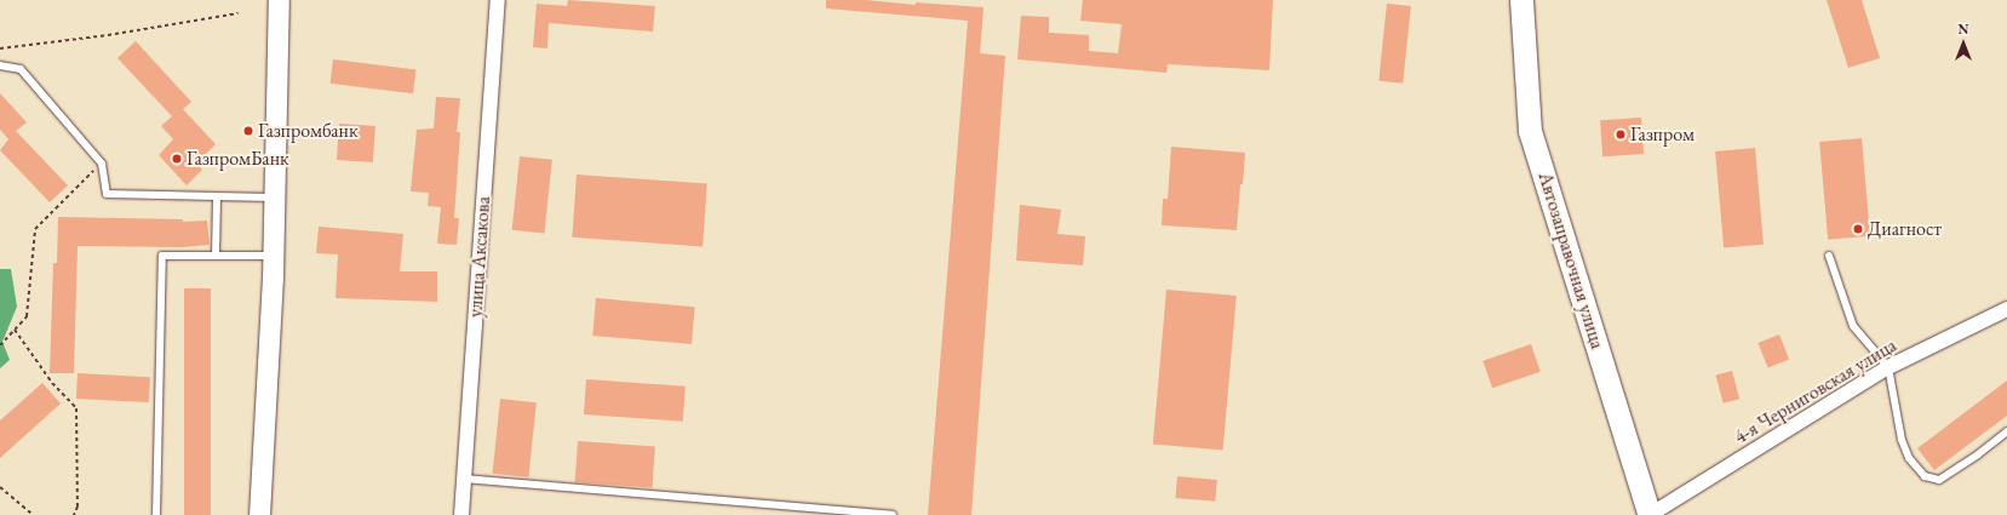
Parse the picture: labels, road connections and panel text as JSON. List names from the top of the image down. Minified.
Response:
{"streets":{"main road":["Автозаправочная улица"],"street":["улица Аксакова","4-я Черниговская улица"]},"crossings":[["Автозаправочная улица","4-я Черниговская улица"]],"places":["Газпромбанк","Газпром","ГазпромБанк","Диагност"],"north":"top"}
